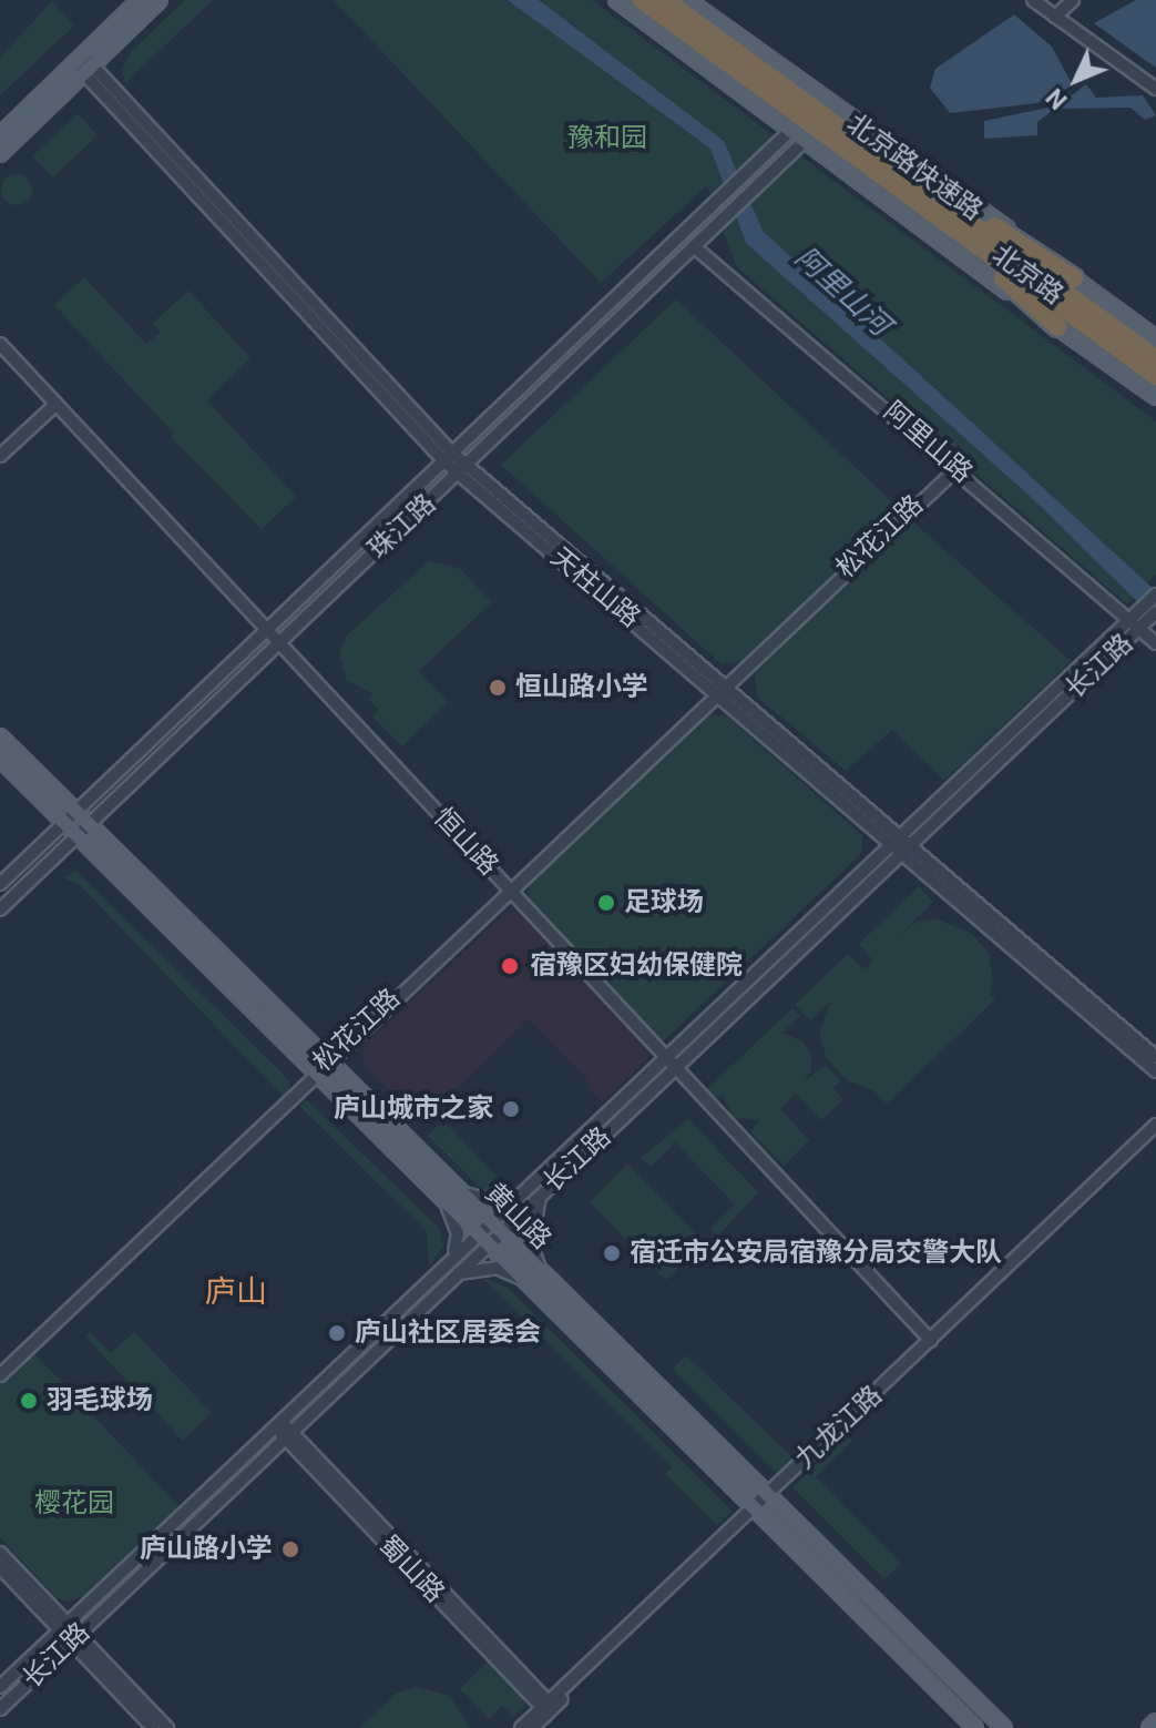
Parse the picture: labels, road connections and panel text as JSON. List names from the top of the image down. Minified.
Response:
{"streets":{"highway":["北京路快速路"],"main road":["北京路","黄山路"],"street":["阿里山路","珠江路","松花江路","天柱山路","长江路","恒山路","九龙江路","蜀山路"]},"crossings":[["北京路","珠江路"],["阿里山路","珠江路"],["阿里山路","松花江路"],["阿里山路","长江路"],["珠江路","天柱山路"],["珠江路","恒山路"],["珠江路","黄山路"],["松花江路","天柱山路"],["松花江路","恒山路"],["松花江路","黄山路"],["天柱山路","长江路"],["长江路","恒山路"],["长江路","黄山路"],["长江路","蜀山路"],["恒山路","九龙江路"],["黄山路","九龙江路"],["九龙江路","蜀山路"]],"districts":["庐山"],"water":["阿里山河"],"parks":["豫和园","樱花园"],"places":["恒山路小学","足球场","宿豫区妇幼保健院","庐山城市之家","宿迁市公安局宿豫分局交警大队","庐山社区居委会","羽毛球场","庐山路小学"],"north":"bottom left"}
